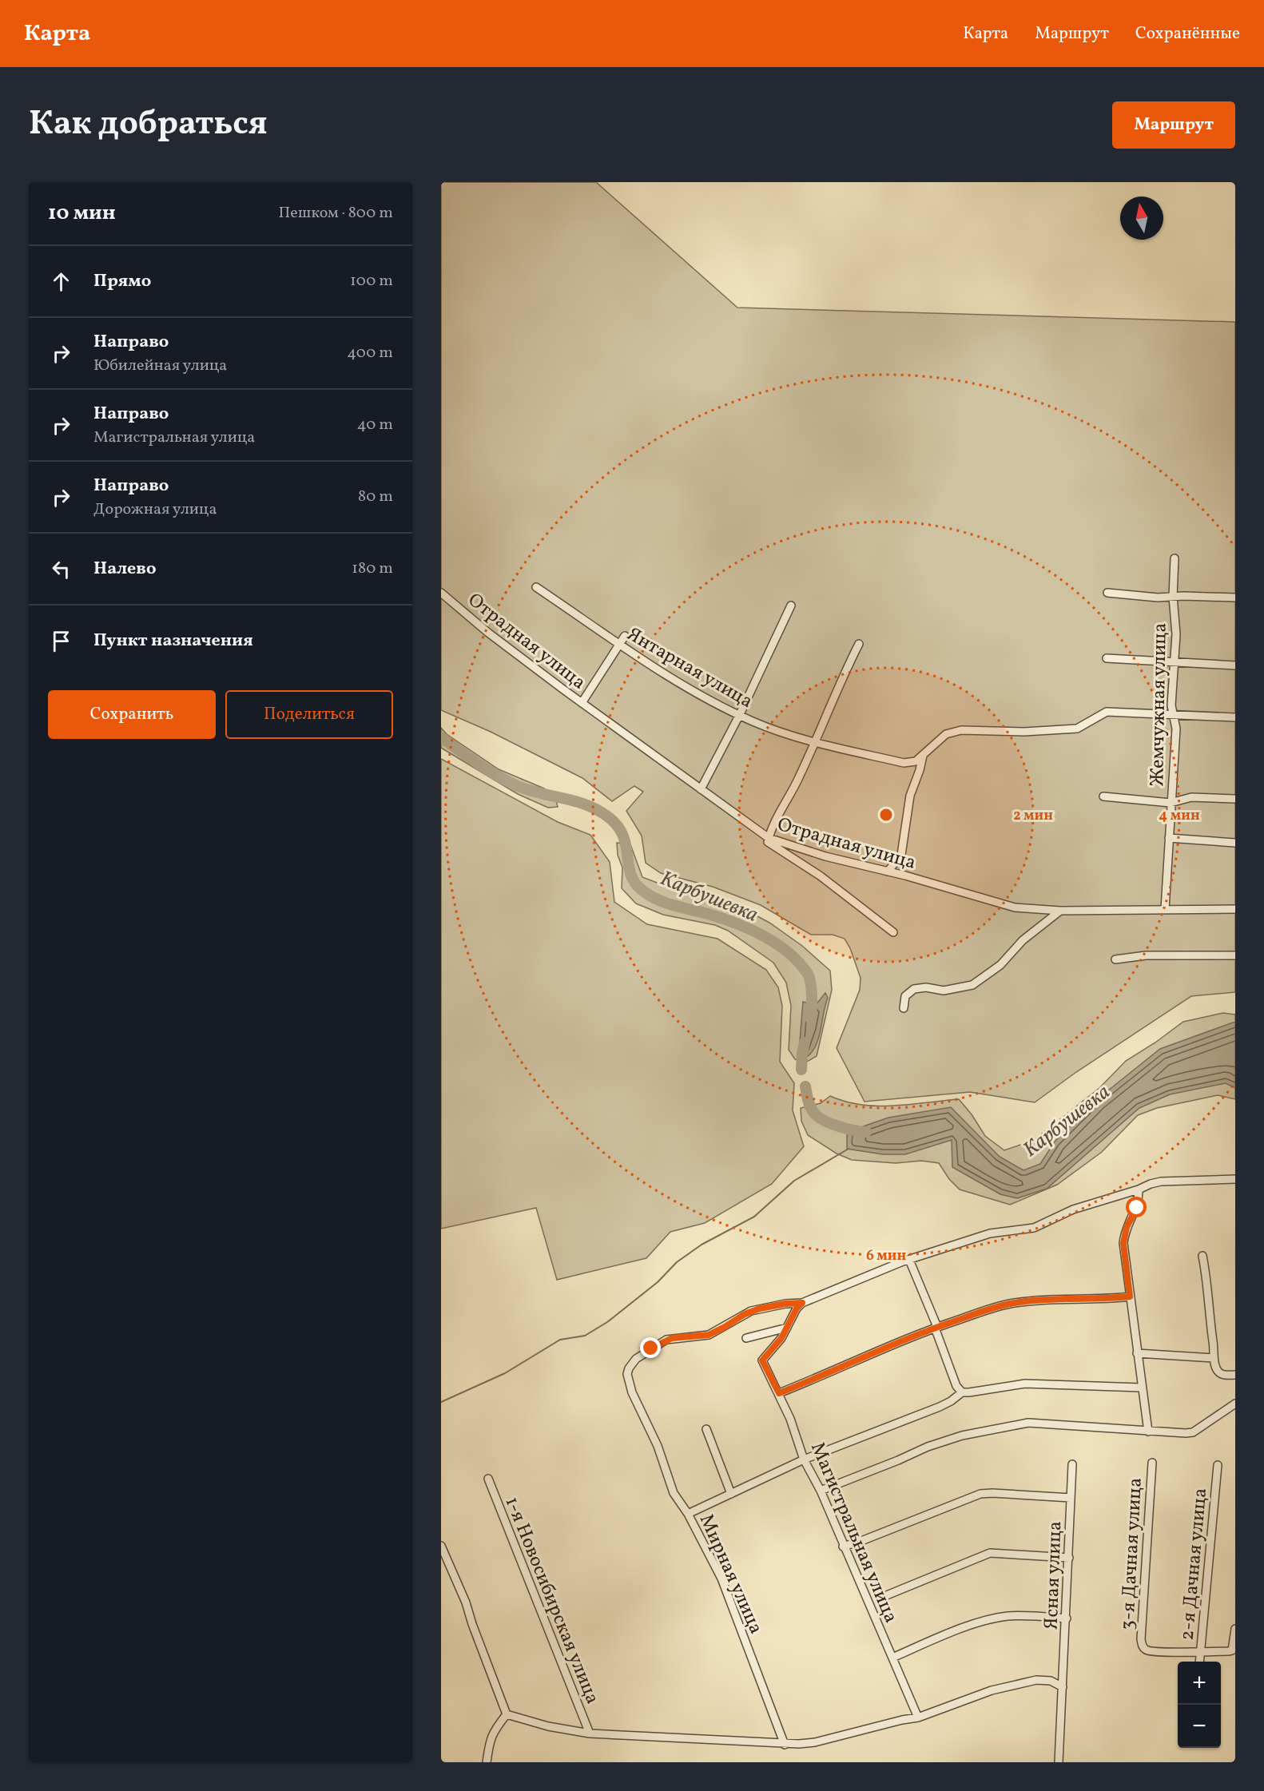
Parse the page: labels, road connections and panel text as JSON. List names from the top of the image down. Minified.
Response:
{"streets":{"street":["Отрадная улица","Янтарная улица","Жемчужная улица","Магистральная улица","3-я Дачная улица","2-я Дачная улица","Мирная улица","Ясная улица","1-я Новосибирская улица"]},"crossings":[["Отрадная улица","Жемчужная улица"],["3-я Дачная улица","2-я Дачная улица"]],"water":["Карбушевка"],"north":"top","page":{"header":"Карта","nav":["Карта","Маршрут","Сохранённые"],"title":"Как добраться","buttons":["Маршрут",["Сохранить","Поделиться"]],"heading":["10 мин","Пешком · 800 m"],"list":[["Прямо","100 m"],["Направо","Юбилейная улица","400 m"],["Направо","Магистральная улица","40 m"],["Направо","Дорожная улица","80 m"],["Налево","180 m"],"Пункт назначения"],"map_buttons":["+","−"]},"rings":["2 мин","4 мин","6 мин"]}
